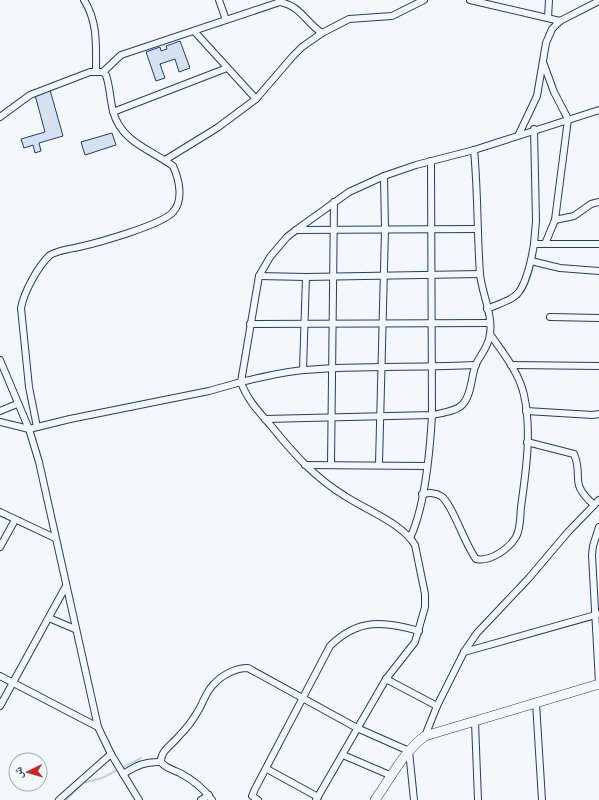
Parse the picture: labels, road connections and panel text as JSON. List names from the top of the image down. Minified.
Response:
{"north":"left"}
